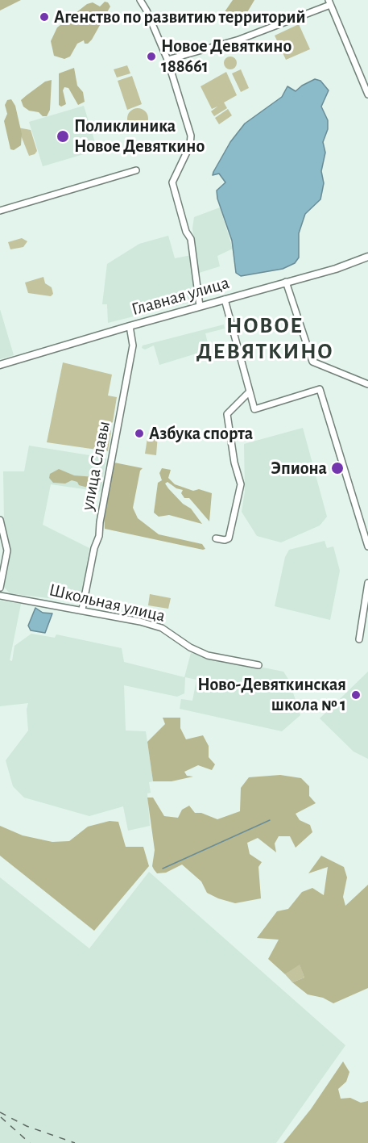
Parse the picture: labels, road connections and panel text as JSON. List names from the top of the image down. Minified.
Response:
{"streets":{"main road":["Главная улица"],"street":["улица Славы","Школьная улица"]},"crossings":[["Главная улица","улица Славы"],["улица Славы","Школьная улица"]],"districts":["НОВОЕ ДЕВЯТКИНО"],"places":["Агенство по развитию территорий","Новое Девяткино 188661","Поликлиника Новое Девяткино","Азбука спорта","Эпиона","Ново-Девяткинская школа № 1"]}
